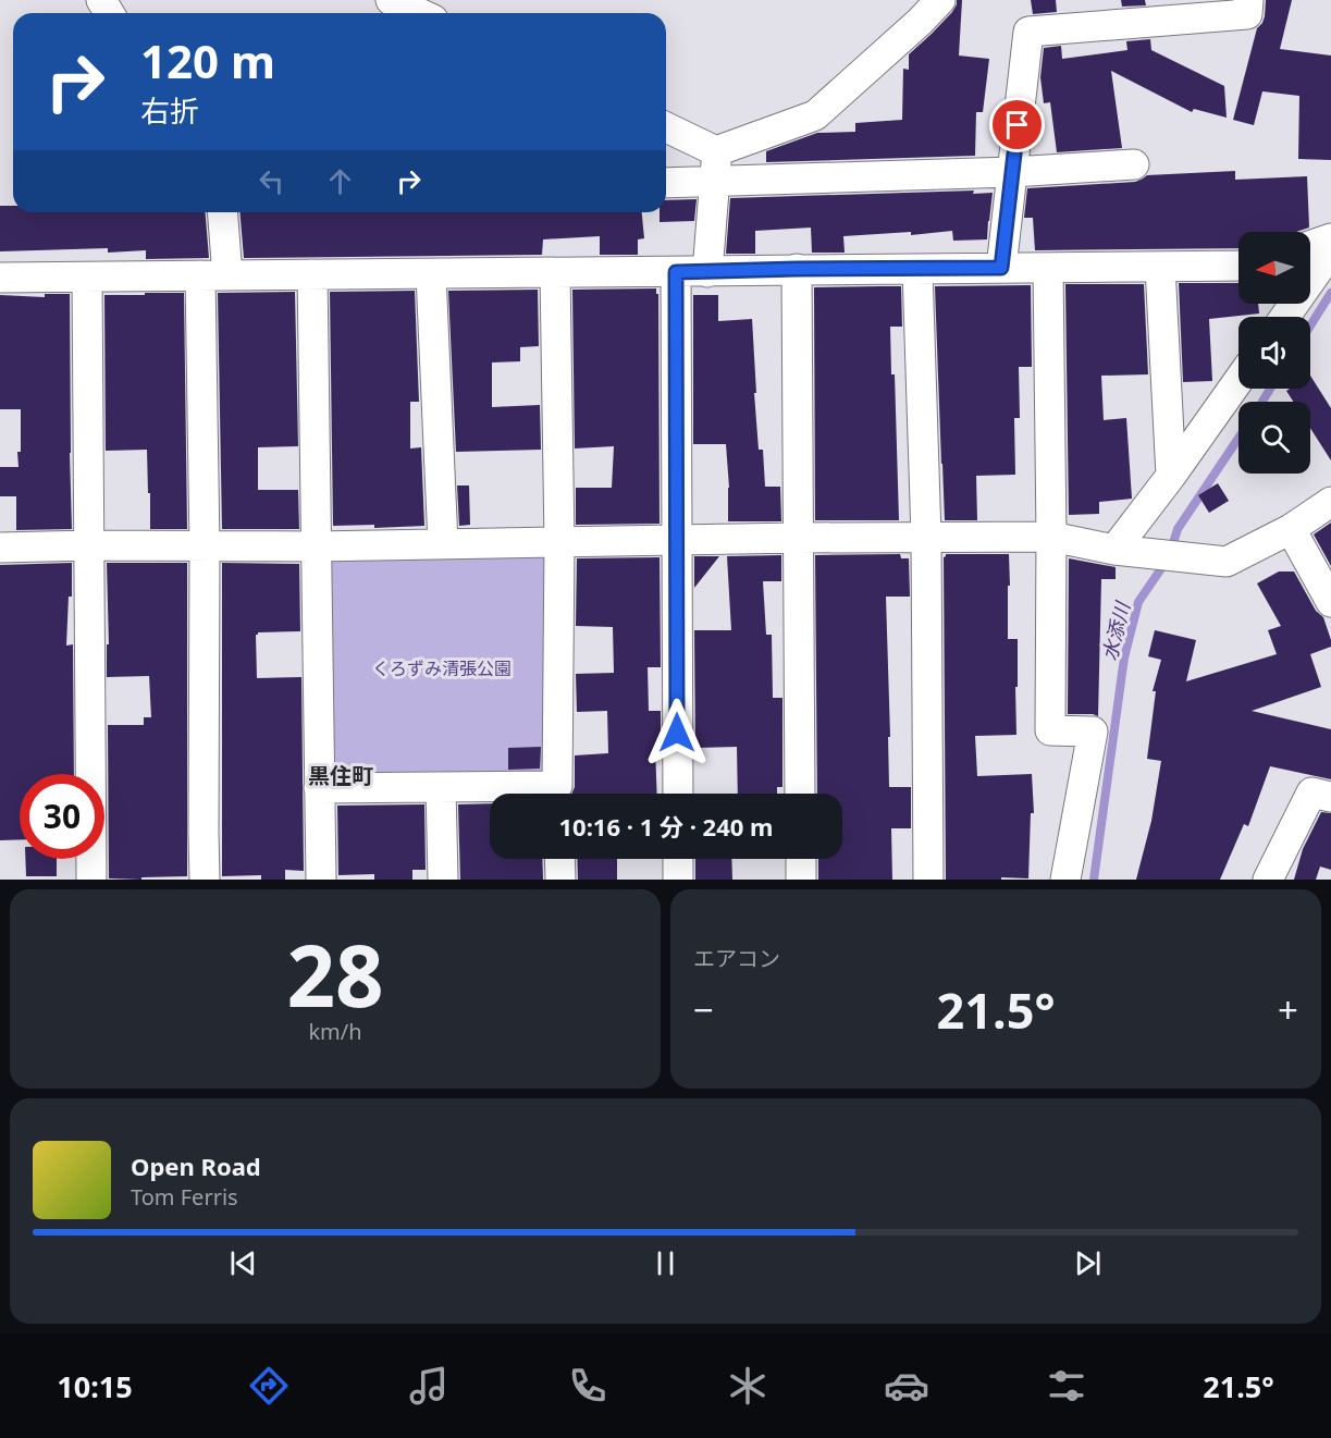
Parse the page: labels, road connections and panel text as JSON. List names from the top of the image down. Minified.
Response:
{"districts":["黒住町"],"water":["水添川"],"parks":["くろずみ清張公園"],"north":"left","page":{"turn":["120 m","右折"],"limit":"30","trip":"10:16 · 1 分 · 240 m","tile":[["28","km/h"],"エアコン"],"heat":["−","21.5°","+"],"song":["Open Road","Tom Ferris"],"tabs":["10:15","21.5°"]}}
